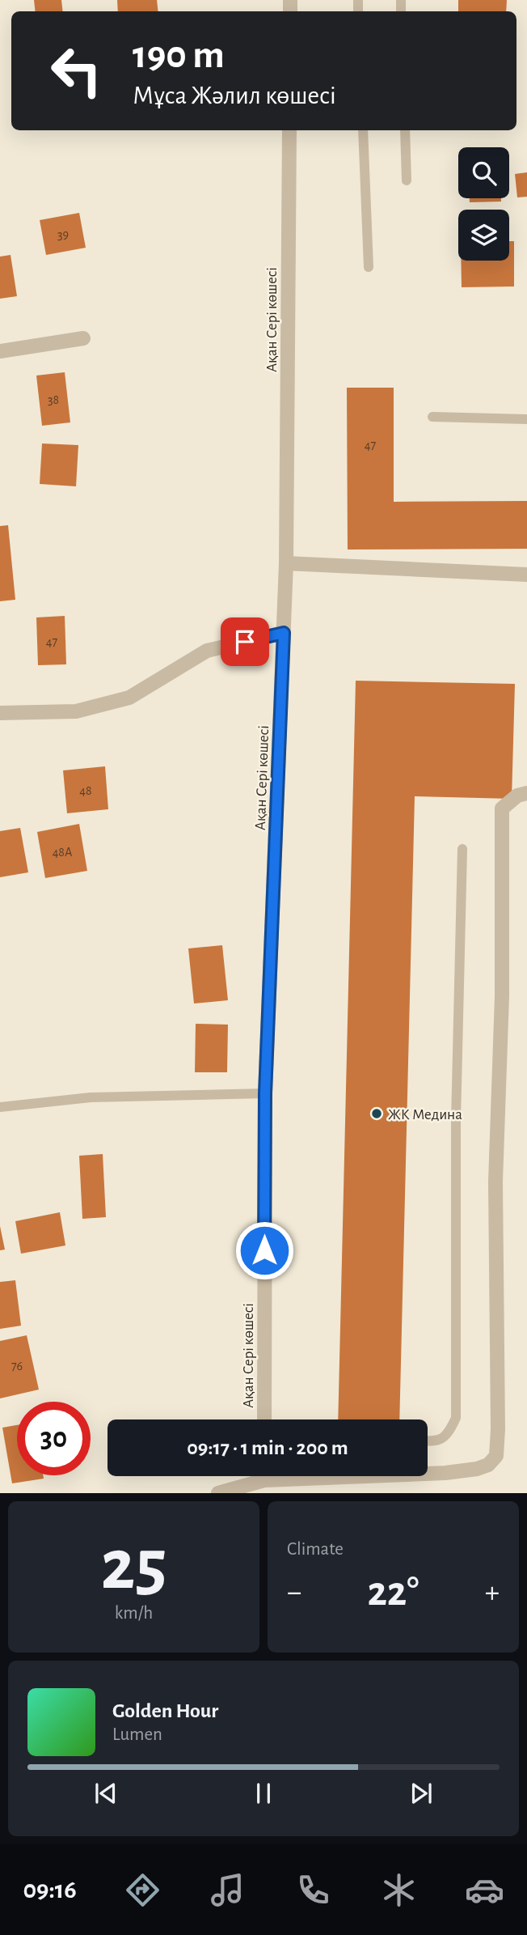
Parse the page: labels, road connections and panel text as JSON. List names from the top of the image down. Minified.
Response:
{"streets":{"street":["Ақан Сері көшесі"]},"places":["ЖК Медина"],"house_numbers":["39","38","47","47","48","48А","76"],"page":{"turn":["190 m","Мұса Жәлил көшесі"],"limit":"30","trip":"09:17 · 1 min · 200 m","tile":[["25","km/h"],"Climate"],"heat":["−","22°","+"],"song":["Golden Hour","Lumen"],"tabs":"09:16"}}
